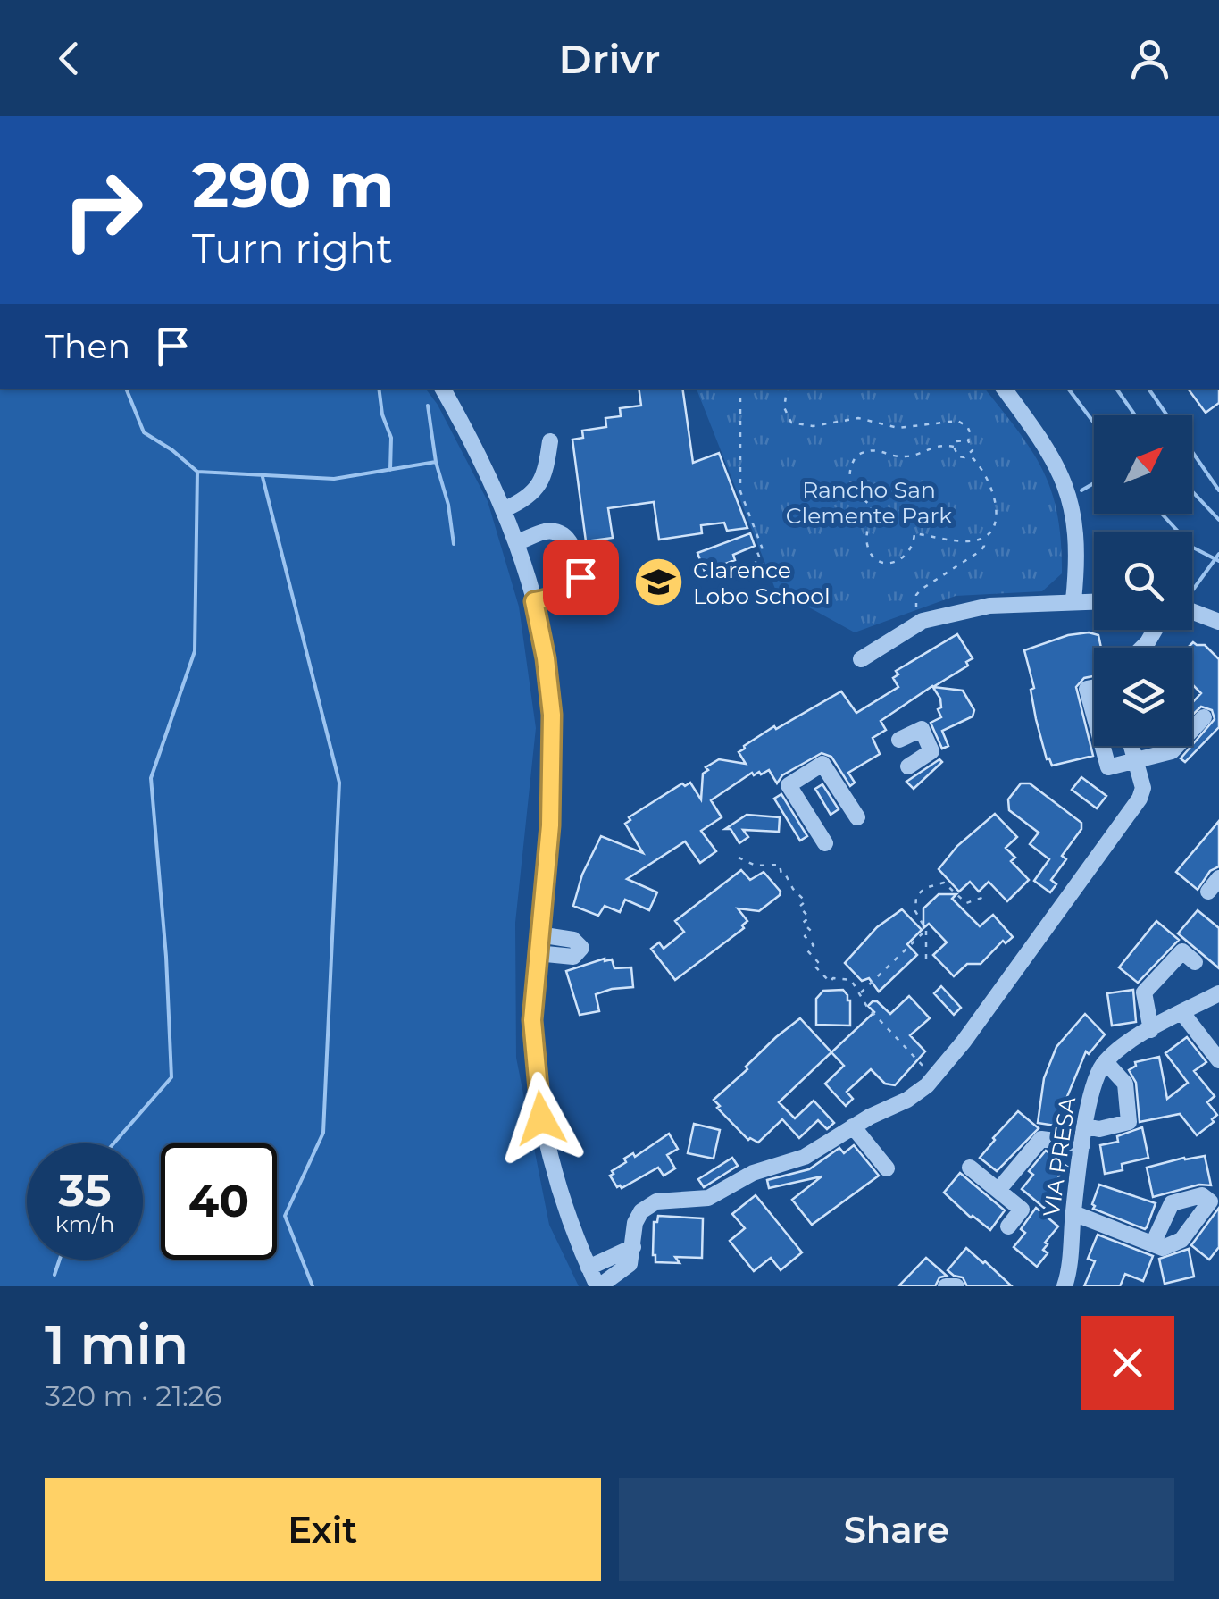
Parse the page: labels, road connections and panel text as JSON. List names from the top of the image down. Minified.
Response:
{"streets":{"street":["VIA PRESA"]},"parks":["Rancho San Clemente Park"],"places":{"school or university":["Clarence Lobo School"]},"north":"top right","page":{"header":"Drivr","turn":["290 m","Turn right"],"then":"Then","speed":"35 km/h","limit":"40","heading":["1 min","320 m · 21:26"],"buttons":["Exit","Share"]}}
